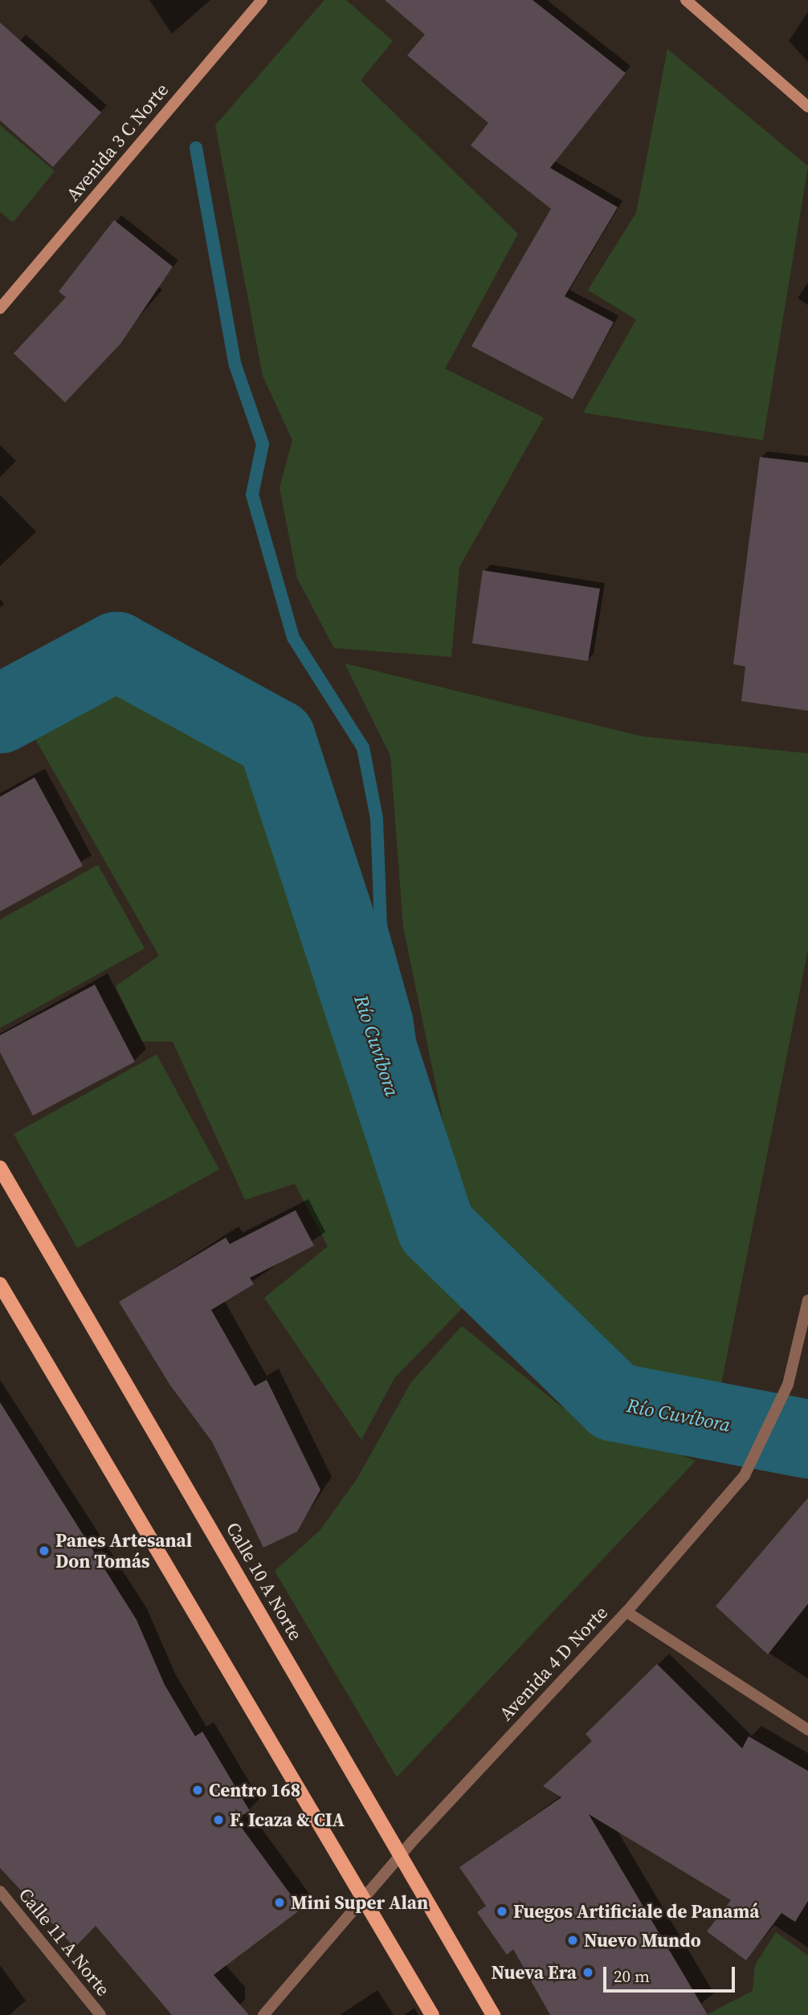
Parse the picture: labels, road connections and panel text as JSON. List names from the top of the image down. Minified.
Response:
{"streets":{"main road":["Calle 10 A Norte"],"street":["Avenida 3 C Norte","Avenida 4 D Norte","Calle 11 A Norte"]},"crossings":[["Calle 10 A Norte","Avenida 4 D Norte"]],"water":["Río Cuvíbora"],"places":["Panes Artesanal Don Tomás","Centro 168","F. Icaza & CIA","Mini Super Alan","Fuegos Artificiale de Panamá","Nuevo Mundo","Nueva Era"],"scale_bar":"20 m"}
